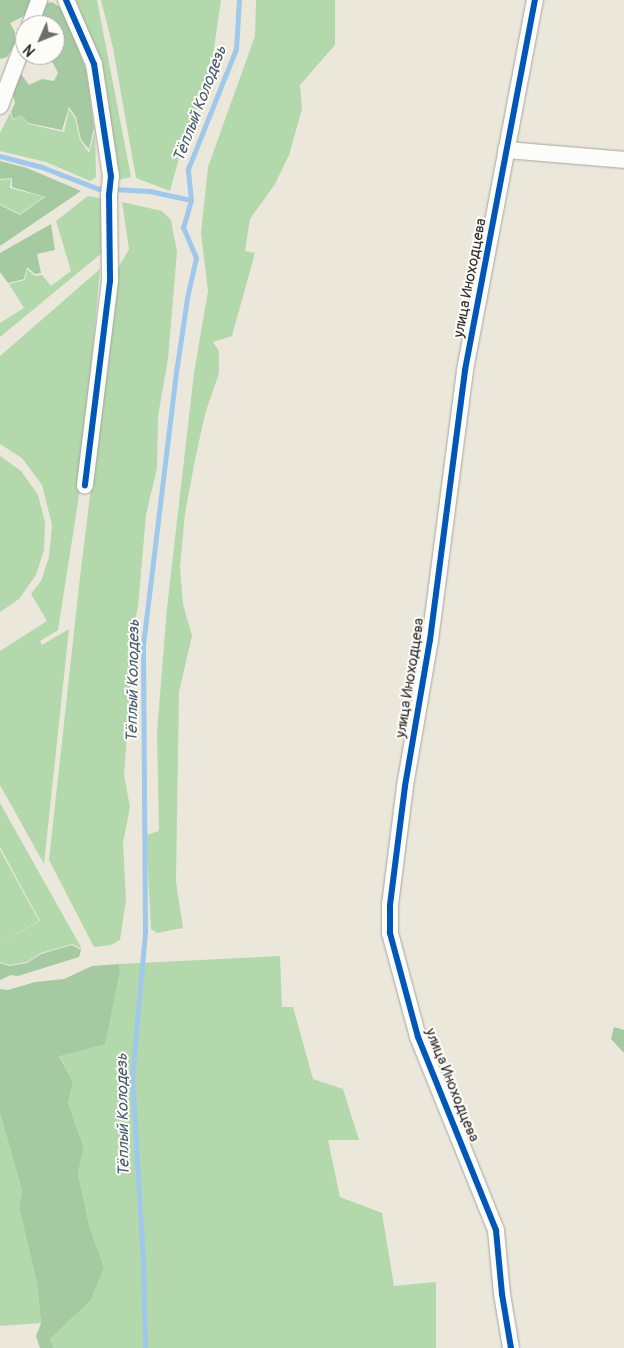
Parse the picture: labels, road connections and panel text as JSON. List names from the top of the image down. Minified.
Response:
{"streets":{"street":["улица Иноходцева"]},"water":["Тёплый Колодезь"],"north":"bottom left"}
